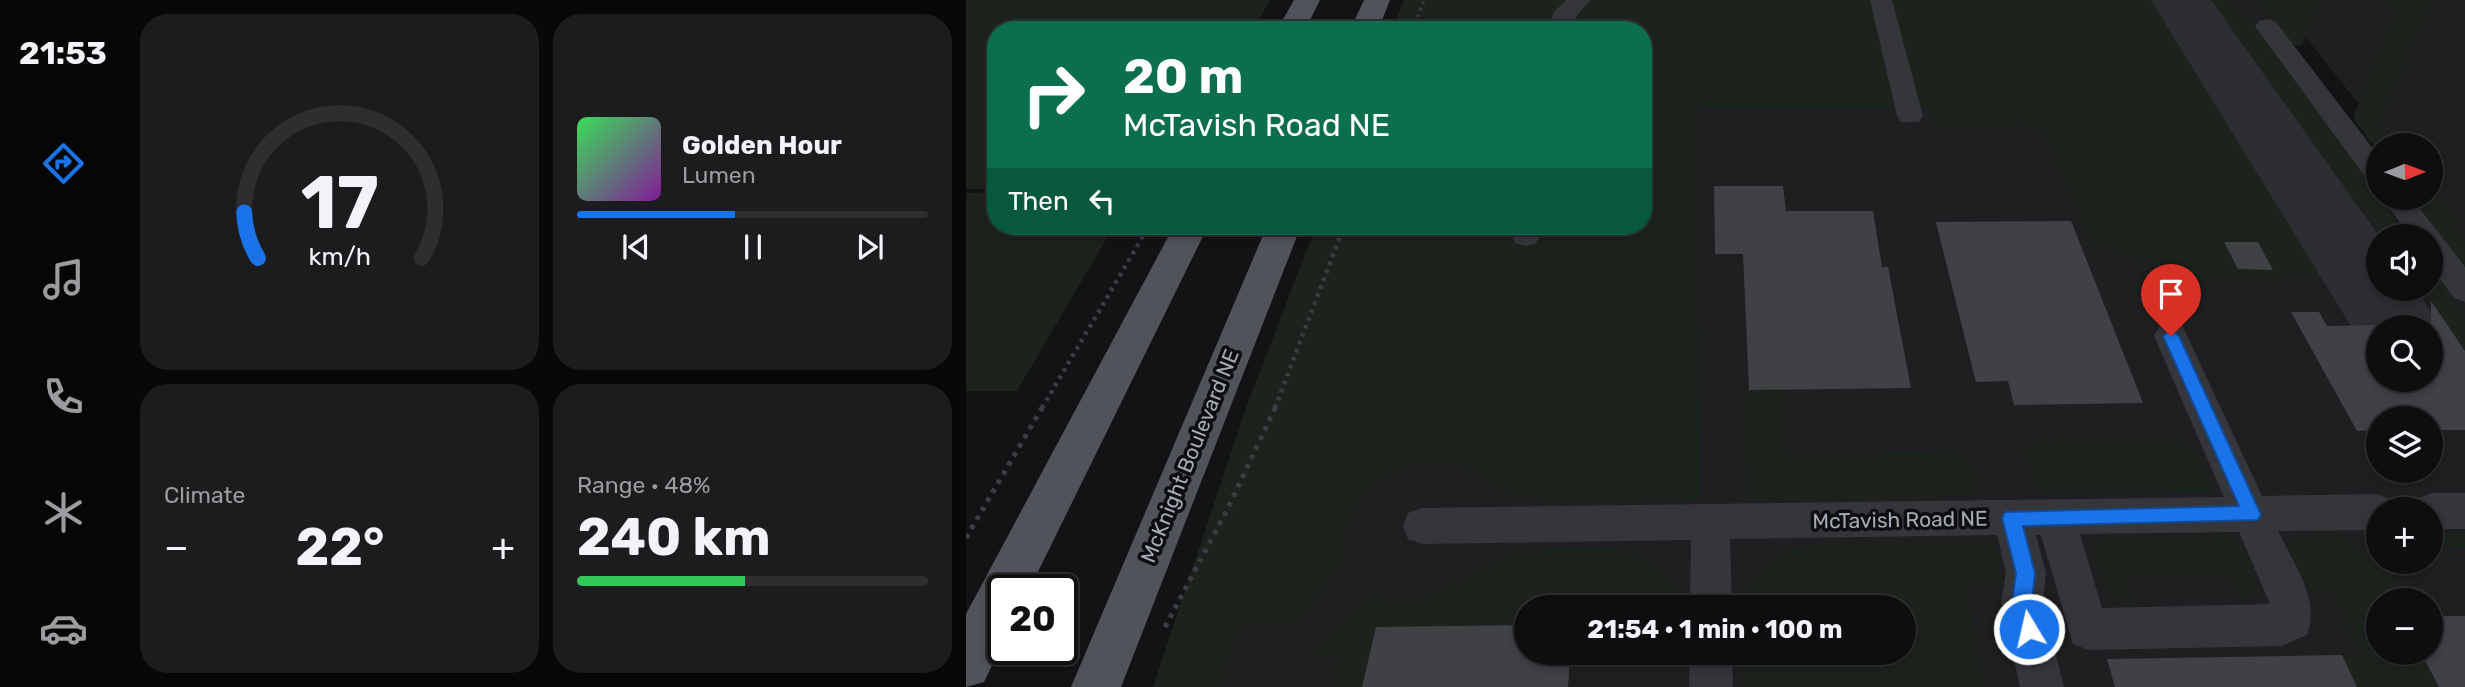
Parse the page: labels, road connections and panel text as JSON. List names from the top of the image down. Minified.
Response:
{"streets":{"main road":["McKnight Boulevard NE"],"street":["McTavish Road NE"]},"north":"right","page":{"tabs":"21:53","turn":["20 m","McTavish Road NE"],"song":["Golden Hour","Lumen"],"map_buttons":["+","−"],"then":"Then","tile":["Climate",["Range · 48%","240 km"]],"heat":["−","22°","+"],"limit":"20","trip":"21:54 · 1 min · 100 m","gauge":["17","km/h"]}}
